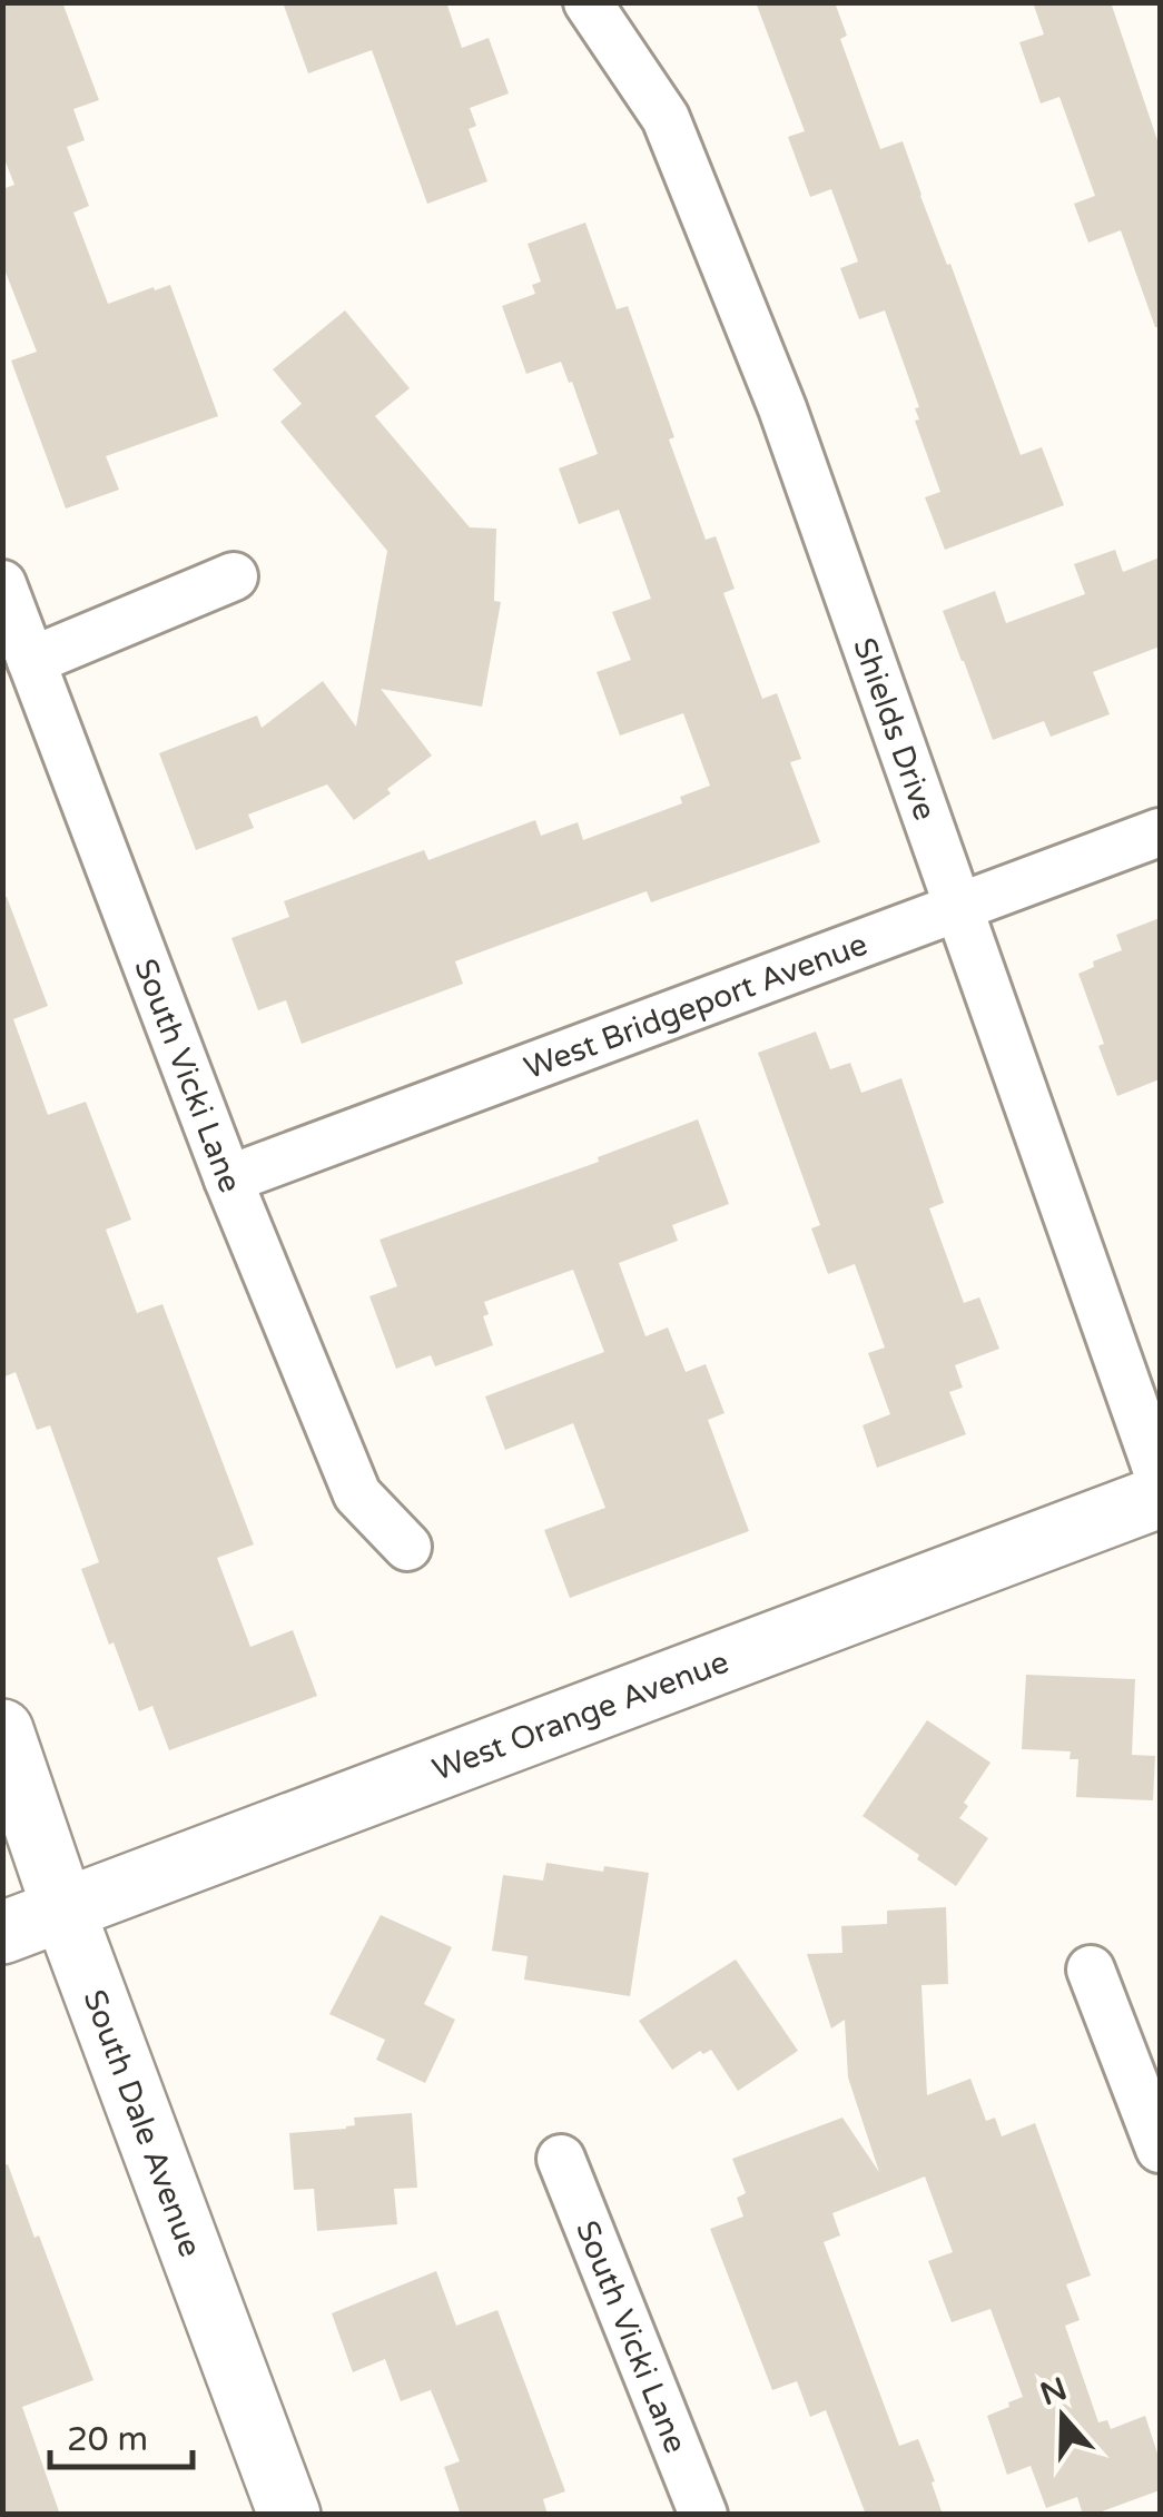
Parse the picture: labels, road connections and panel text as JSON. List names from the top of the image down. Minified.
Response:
{"streets":{"street":["Shields Drive","West Bridgeport Avenue","South Vicki Lane","West Orange Avenue","South Dale Avenue"]},"crossings":[["Shields Drive","West Bridgeport Avenue"],["West Bridgeport Avenue","South Vicki Lane"],["West Orange Avenue","South Dale Avenue"]],"scale_bar":"20 m","north":"top"}
